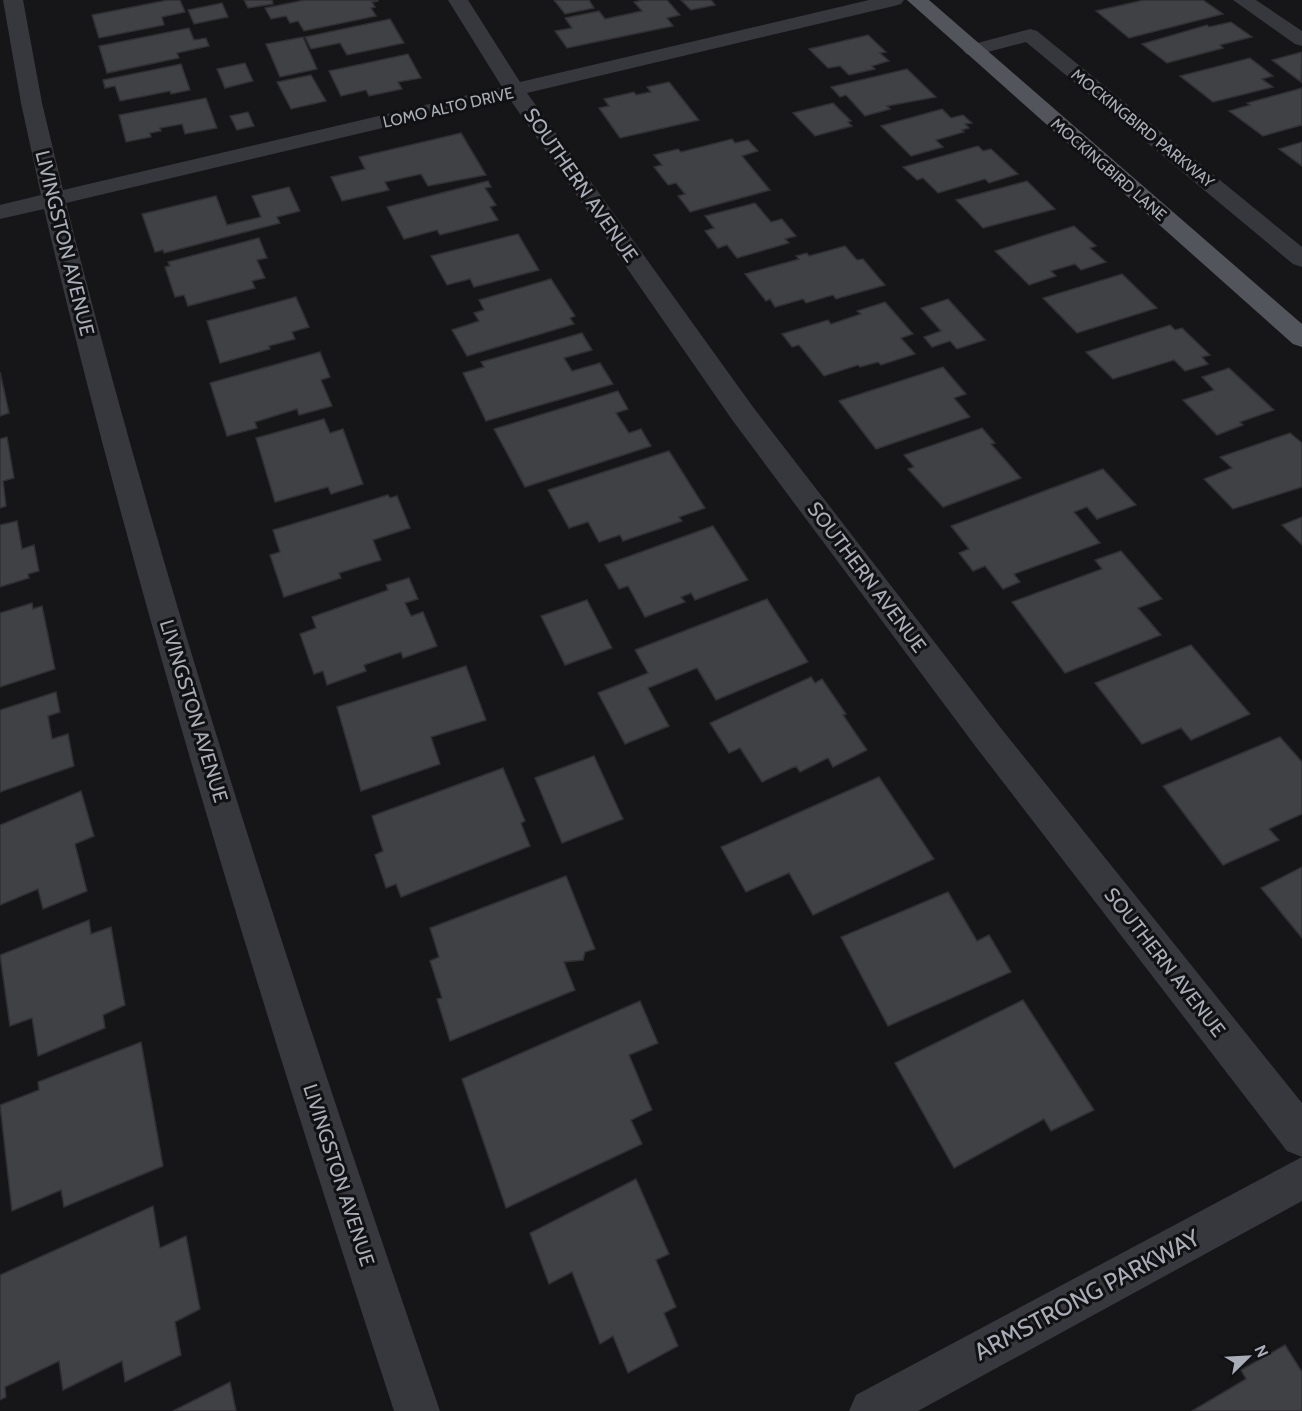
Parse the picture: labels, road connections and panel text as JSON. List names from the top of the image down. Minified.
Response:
{"streets":{"main road":["MOCKINGBIRD LANE"],"street":["LOMO ALTO DRIVE","MOCKINGBIRD PARKWAY","SOUTHERN AVENUE","LIVINGSTON AVENUE","ARMSTRONG PARKWAY"]},"crossings":[["LOMO ALTO DRIVE","SOUTHERN AVENUE"],["LOMO ALTO DRIVE","LIVINGSTON AVENUE"],["MOCKINGBIRD PARKWAY","MOCKINGBIRD LANE"]],"north":"top right"}
